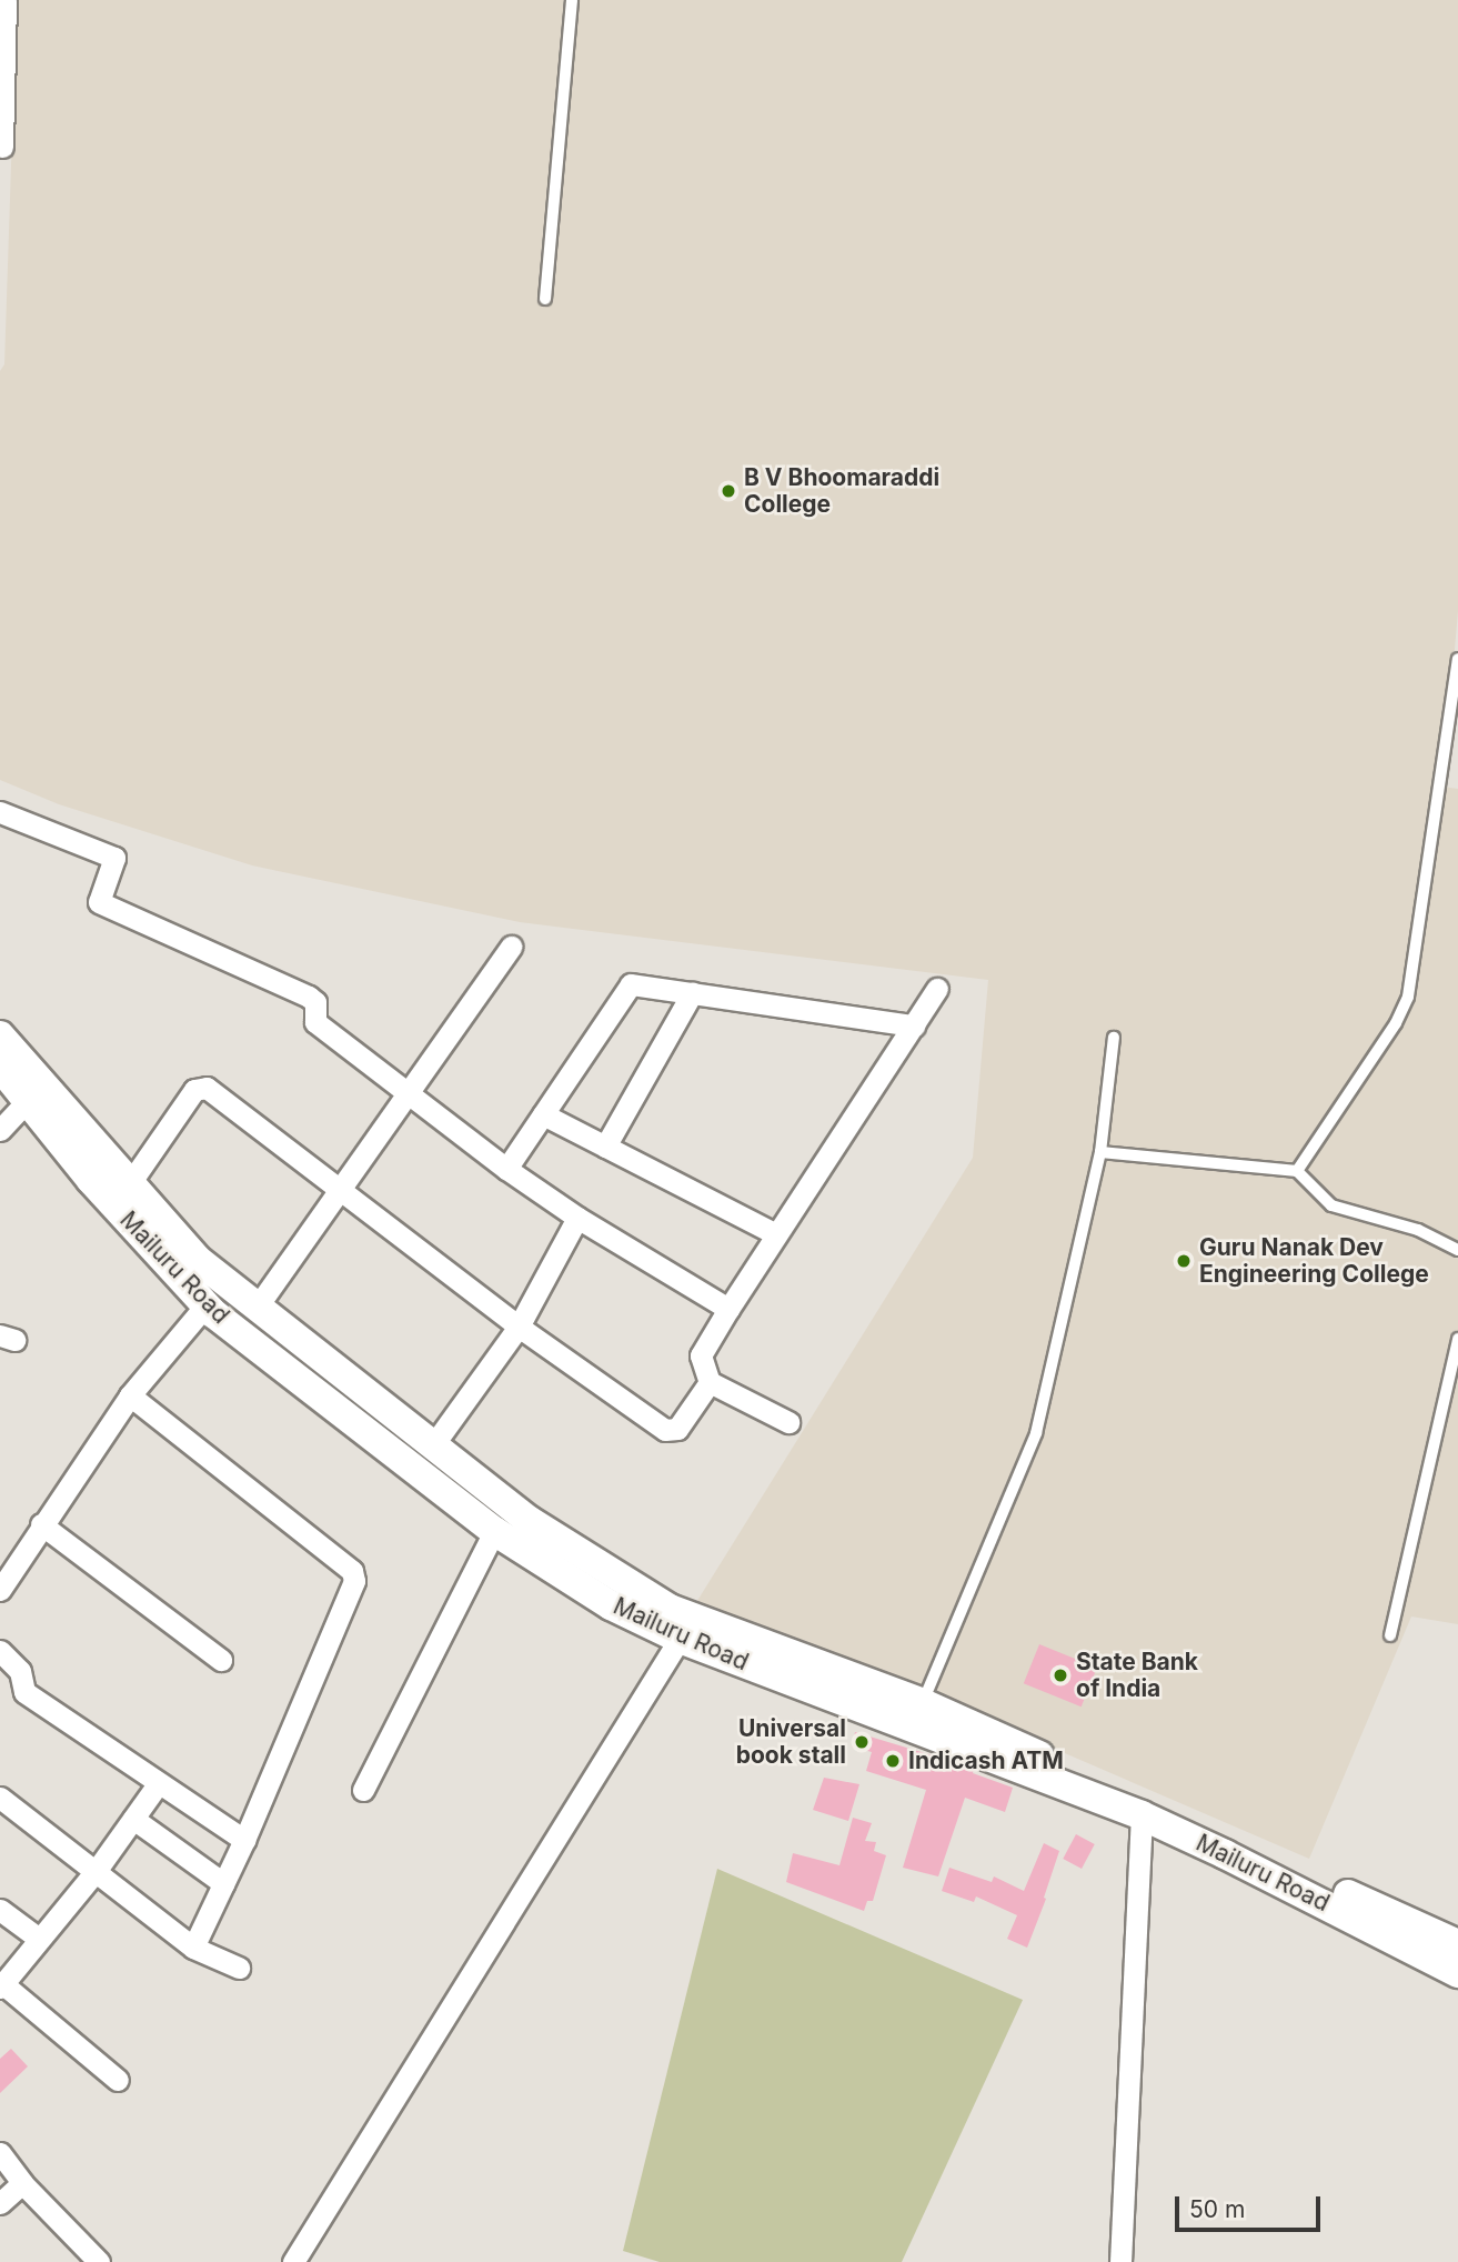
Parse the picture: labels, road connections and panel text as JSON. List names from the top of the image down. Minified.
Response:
{"streets":{"street":["Mailuru Road"]},"places":["B V Bhoomaraddi College","Guru Nanak Dev Engineering College","State Bank of India","Universal book stall","Indicash ATM"],"scale_bar":"50 m"}
